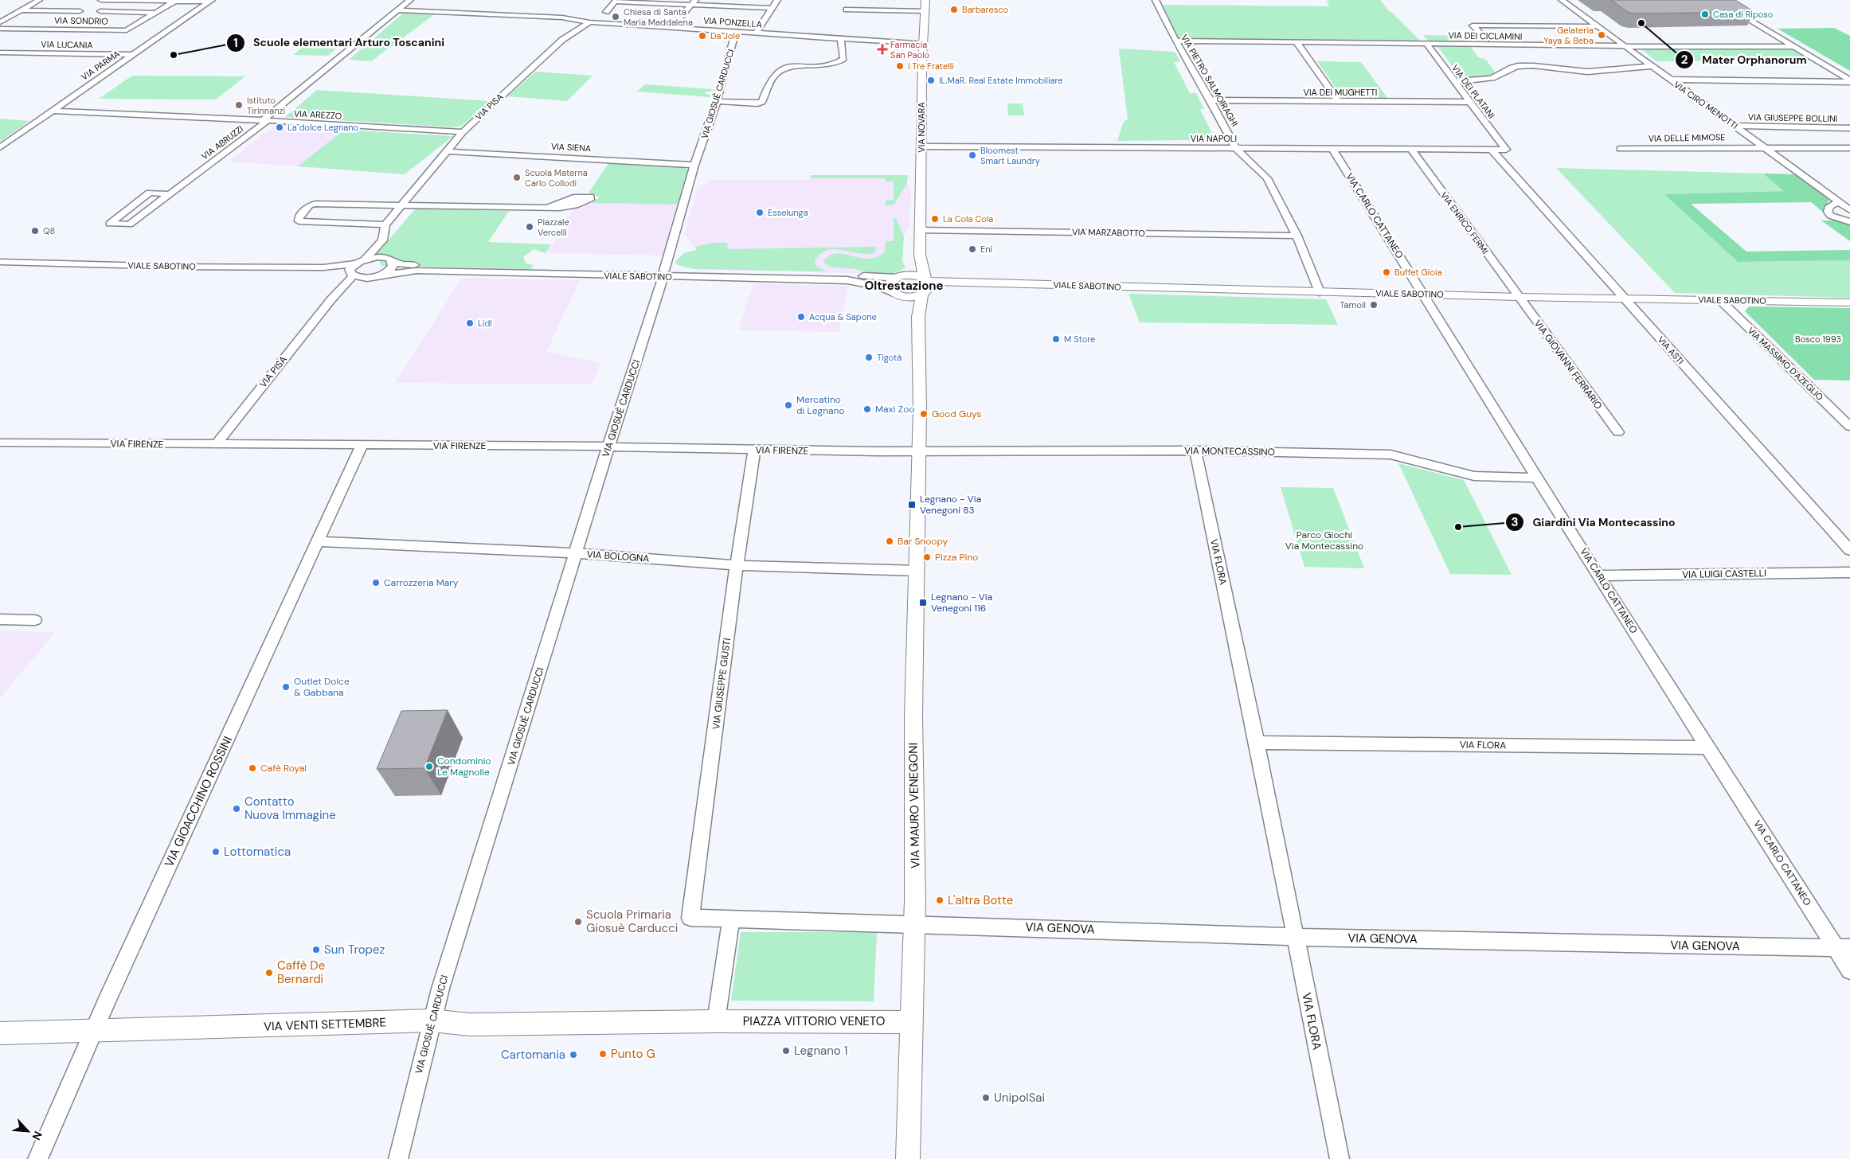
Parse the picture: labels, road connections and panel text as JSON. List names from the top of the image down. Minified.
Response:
{"streets":{"street":["VIA SONDRIO","VIA PONZELLA","VIA DEI CICLAMINI","VIA LUCANIA","VIA PARMA","VIA PIETRO SALMOIRAGHI","VIA DEI PLATANI","VIA DEI MUGHETTI","VIA GIOSUÈ CARDUCCI","VIA CIRO MENOTTI","VIA PISA","VIA AREZZO","VIA GIUSEPPE BOLLINI","VIA NOVARA","VIA DELLE MIMOSE","VIA NAPOLI","VIA ABRUZZI","VIA SIENA","VIA CARLO CATTANEO","VIA ENRICO FERMI","VIA MARZABOTTO","VIALE SABOTINO","VIA ASTI","VIA MASSIMO D'AZEGLIO","VIA GIOVANNI FERRARIO","VIA FIRENZE","VIA MONTECASSINO","VIA BOLOGNA","VIA FLORA","VIA LUIGI CASTELLI","VIA GIUSEPPE GIUSTI","VIA GIOACCHINO ROSSINI","VIA MAURO VENEGONI","VIA GENOVA","PIAZZA VITTORIO VENETO","VIA VENTI SETTEMBRE"]},"crossings":[["VIA PONZELLA","VIA GIOSUÈ CARDUCCI"],["VIA PONZELLA","VIA PISA"],["VIA PONZELLA","VIA NOVARA"],["VIA PONZELLA","VIA ABRUZZI"],["VIA DEI CICLAMINI","VIA PIETRO SALMOIRAGHI"],["VIA DEI CICLAMINI","VIA DEI PLATANI"],["VIA DEI CICLAMINI","VIA CIRO MENOTTI"],["VIA LUCANIA","VIA PARMA"],["VIA PARMA","VIA AREZZO"],["VIA PIETRO SALMOIRAGHI","VIA DEI MUGHETTI"],["VIA PIETRO SALMOIRAGHI","VIA NAPOLI"],["VIA PIETRO SALMOIRAGHI","VIA MARZABOTTO"],["VIA PIETRO SALMOIRAGHI","VIALE SABOTINO"],["VIA DEI PLATANI","VIA DEI MUGHETTI"],["VIA DEI PLATANI","VIA NAPOLI"],["VIA GIOSUÈ CARDUCCI","VIA SIENA"],["VIA GIOSUÈ CARDUCCI","VIALE SABOTINO"],["VIA GIOSUÈ CARDUCCI","VIA FIRENZE"],["VIA GIOSUÈ CARDUCCI","VIA BOLOGNA"],["VIA GIOSUÈ CARDUCCI","VIA VENTI SETTEMBRE"],["VIA CIRO MENOTTI","VIA GIUSEPPE BOLLINI"],["VIA CIRO MENOTTI","VIA DELLE MIMOSE"],["VIA PISA","VIA AREZZO"],["VIA PISA","VIA SIENA"],["VIA PISA","VIALE SABOTINO"],["VIA PISA","VIA FIRENZE"],["VIA AREZZO","VIA ABRUZZI"],["VIA NOVARA","VIA NAPOLI"],["VIA NOVARA","VIA MARZABOTTO"],["VIA NOVARA","VIALE SABOTINO"],["VIA NOVARA","VIA FIRENZE"],["VIA NOVARA","VIA MONTECASSINO"],["VIA NOVARA","VIA MAURO VENEGONI"],["VIA NAPOLI","VIA CARLO CATTANEO"],["VIA NAPOLI","VIA ENRICO FERMI"],["VIA NAPOLI","VIA ASTI"],["VIA CARLO CATTANEO","VIALE SABOTINO"],["VIA CARLO CATTANEO","VIA MONTECASSINO"],["VIA CARLO CATTANEO","VIA FLORA"],["VIA CARLO CATTANEO","VIA LUIGI CASTELLI"],["VIA CARLO CATTANEO","VIA GENOVA"],["VIA ENRICO FERMI","VIALE SABOTINO"],["VIA ENRICO FERMI","VIA GIOVANNI FERRARIO"],["VIALE SABOTINO","VIA ASTI"],["VIALE SABOTINO","VIA MASSIMO D'AZEGLIO"],["VIALE SABOTINO","VIA GIOVANNI FERRARIO"],["VIA FIRENZE","VIA MONTECASSINO"],["VIA FIRENZE","VIA GIUSEPPE GIUSTI"],["VIA FIRENZE","VIA GIOACCHINO ROSSINI"],["VIA FIRENZE","VIA MAURO VENEGONI"],["VIA MONTECASSINO","VIA FLORA"],["VIA MONTECASSINO","VIA MAURO VENEGONI"],["VIA BOLOGNA","VIA GIUSEPPE GIUSTI"],["VIA BOLOGNA","VIA GIOACCHINO ROSSINI"],["VIA BOLOGNA","VIA MAURO VENEGONI"],["VIA FLORA","VIA GENOVA"],["VIA GIOACCHINO ROSSINI","VIA VENTI SETTEMBRE"],["VIA MAURO VENEGONI","VIA GENOVA"],["VIA MAURO VENEGONI","PIAZZA VITTORIO VENETO"],["PIAZZA VITTORIO VENETO","VIA VENTI SETTEMBRE"]],"districts":["Oltrestazione"],"parks":["Bosco 1993","Parco Giochi Via Montecassino"],"places":{"other":["Barbaresco","Casa di Riposo","Chiesa di Santa Maria Maddalena","Mater Orphanorum","Gelateria Yaya & Beba","Da Jole","Scuole elementari Arturo Toscanini","I Tre Fratelli","IL.MaR. Real Estate Immobiliare","Istituto Tirinnanzi","La dolce Legnano","Bloomest Smart Laundry","Scuola Materna Carlo Collodi","Esselunga","La Cola Cola","Piazzale Vercelli","Q8","Eni","Buffet Gioia","Tamoil","Acqua & Sapone","Lidl","M Store","Tigotà","Mercatino di Legnano","Maxi Zoo","Good Guys","Giardini Via Montecassino","Bar Snoopy","Pizza Pino","Carrozzeria Mary","Outlet Dolce & Gabbana","Condominio Le Magnolie","Cafè Royal","Contatto Nuova Immagine","Lottomatica","L'altra Botte","Scuola Primaria Giosuè Carducci","Sun Tropez","Caffè De Bernardi","Legnano 1","Punto G","Cartomania","UnipolSai"],"health":["Farmacia San Paolo"],"transit":["Legnano - Via Venegoni 83","Legnano - Via Venegoni 116"]},"north":"bottom right"}
